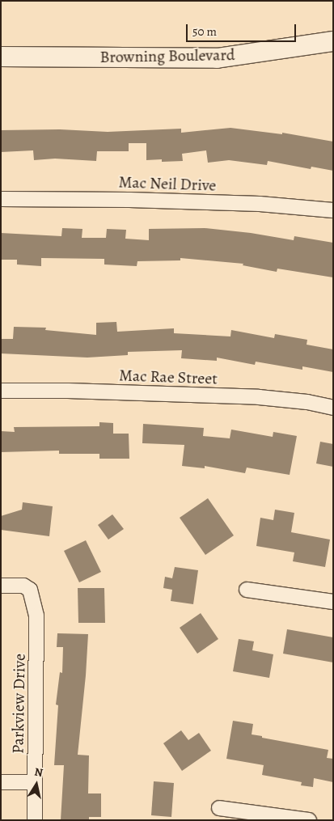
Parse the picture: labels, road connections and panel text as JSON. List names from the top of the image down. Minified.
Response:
{"streets":{"street":["Browning Boulevard","Mac Neil Drive","Mac Rae Street","Parkview Drive"]},"scale_bar":"50 m","north":"top"}
